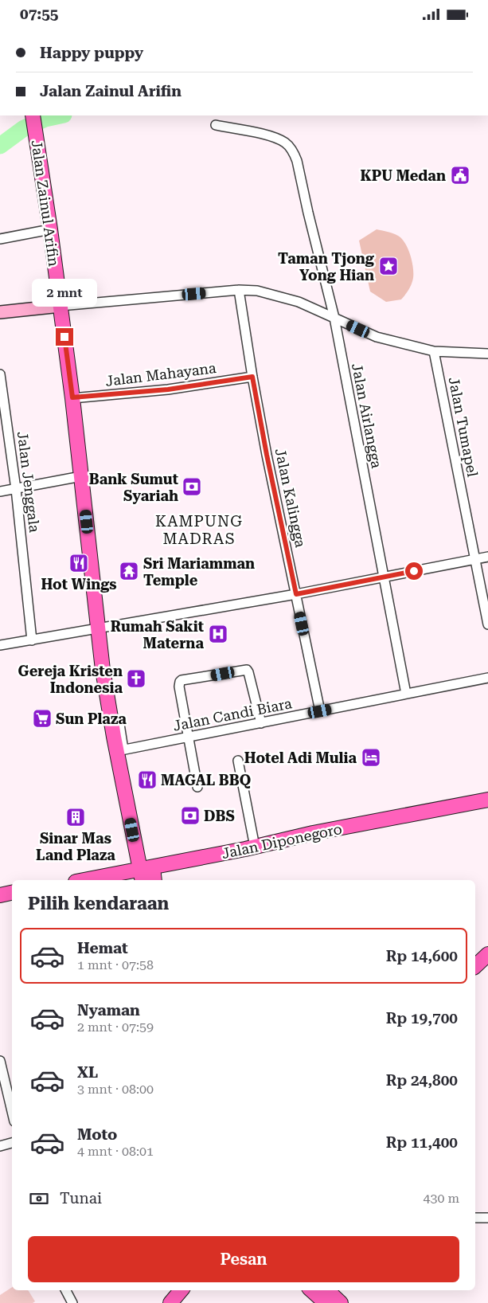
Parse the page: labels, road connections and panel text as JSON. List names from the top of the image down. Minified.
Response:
{"streets":{"main road":["Jalan Zainul Arifin","Jalan Diponegoro"],"street":["Jalan Mahayana","Jalan Airlangga","Jalan Tumapel","Jalan Jenggala","Jalan Kalingga","Jalan Candi Biara"]},"crossings":[["Jalan Zainul Arifin","Jalan Mahayana"],["Jalan Zainul Arifin","Jalan Candi Biara"],["Jalan Zainul Arifin","Jalan Diponegoro"],["Jalan Mahayana","Jalan Kalingga"],["Jalan Airlangga","Jalan Candi Biara"],["Jalan Kalingga","Jalan Candi Biara"]],"districts":["KAMPUNG MADRAS"],"places":{"public building":["KPU Medan"],"place":["Taman Tjong Yong Hian"],"bank":["Bank Sumut Syariah","DBS"],"restaurant":["Hot Wings","MAGAL BBQ"],"temple":["Sri Mariamman Temple"],"hospital":["Rumah Sakit Materna"],"church":["Gereja Kristen Indonesia"],"supermarket":["Sun Plaza"],"hotel":["Hotel Adi Mulia"],"building":["Sinar Mas Land Plaza"]},"page":{"status":"07:55","banner":["Happy puppy","Jalan Zainul Arifin"],"bubble":"2 mnt","heading":"Pilih kendaraan","list":[{"name":"Hemat","note":"1 mnt · 07:58","value":"Rp 14,600"},{"name":"Nyaman","note":"2 mnt · 07:59","value":"Rp 19,700"},{"name":"XL","note":"3 mnt · 08:00","value":"Rp 24,800"},{"name":"Moto","note":"4 mnt · 08:01","value":"Rp 11,400"}],"pay":["Tunai","430 m"],"buttons":"Pesan"}}
